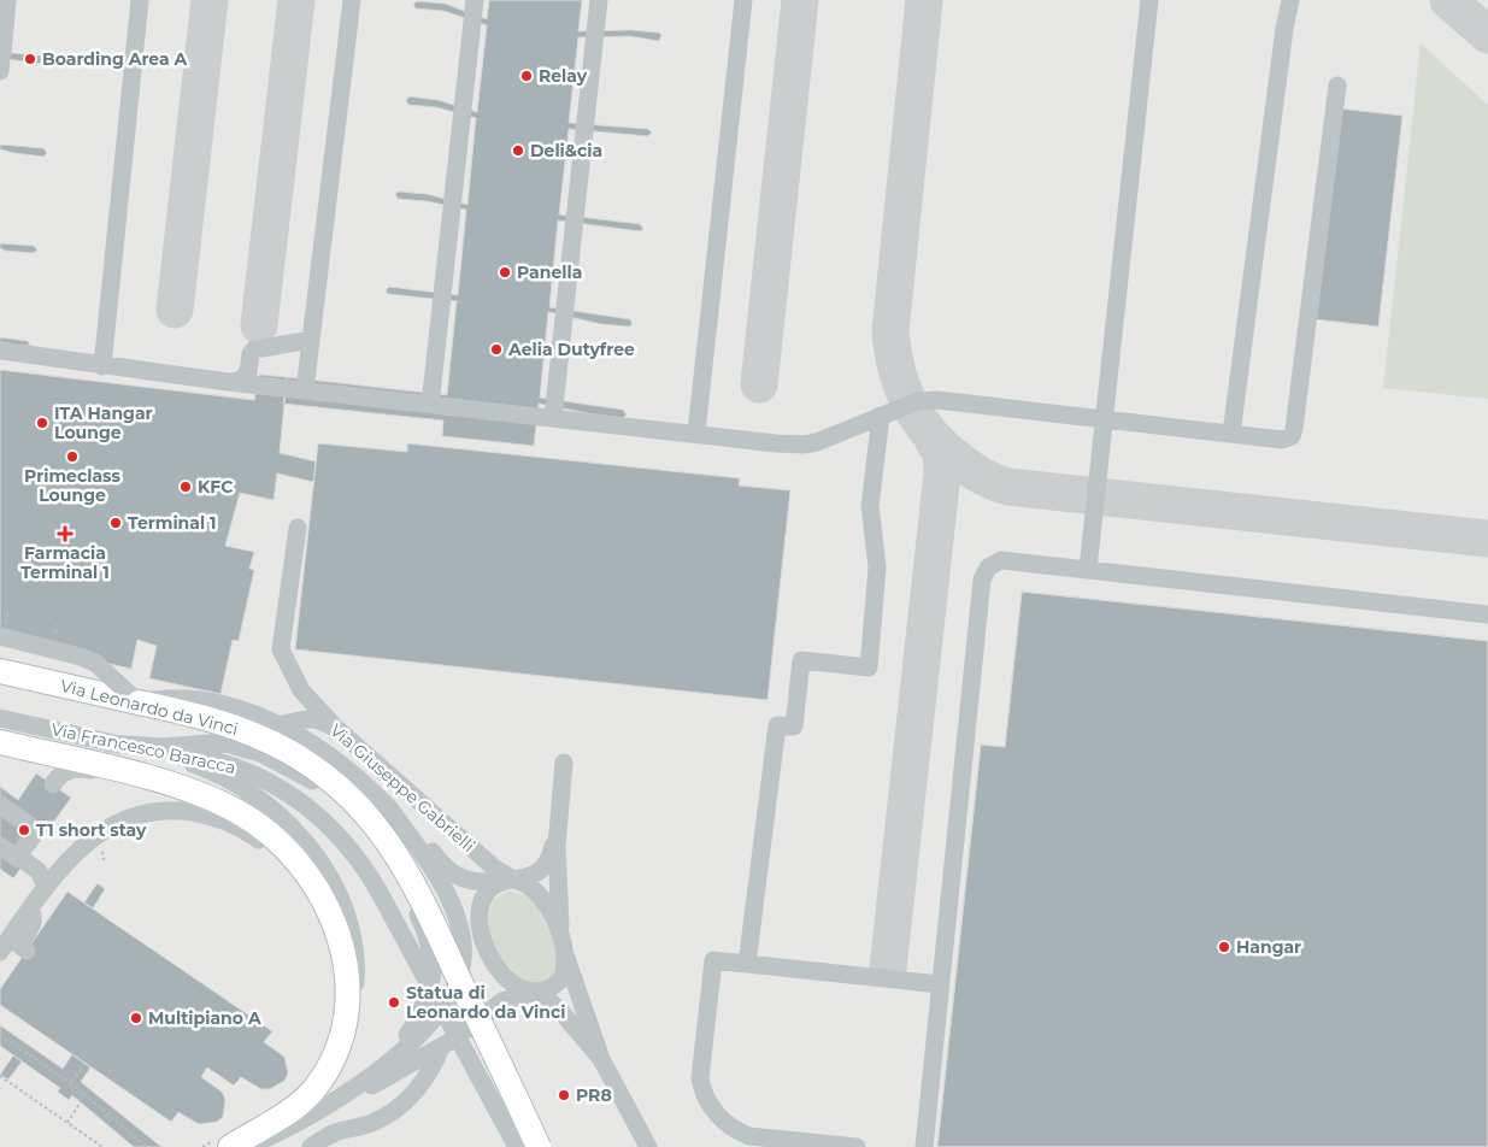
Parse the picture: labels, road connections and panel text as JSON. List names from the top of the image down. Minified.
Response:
{"streets":{"main road":["Via Leonardo da Vinci"],"street":["Via Francesco Baracca","Via Giuseppe Gabrielli"]},"crossings":[["Via Francesco Baracca","Via Giuseppe Gabrielli"]],"places":{"other":["Boarding Area A","Relay","Deli&cia","Panella","Aelia Dutyfree","ITA Hangar Lounge","Primeclass Lounge","KFC","Terminal 1","T1 short stay","Hangar","Statua di Leonardo da Vinci","Multipiano A","PR8"],"health":["Farmacia Terminal 1"]}}
